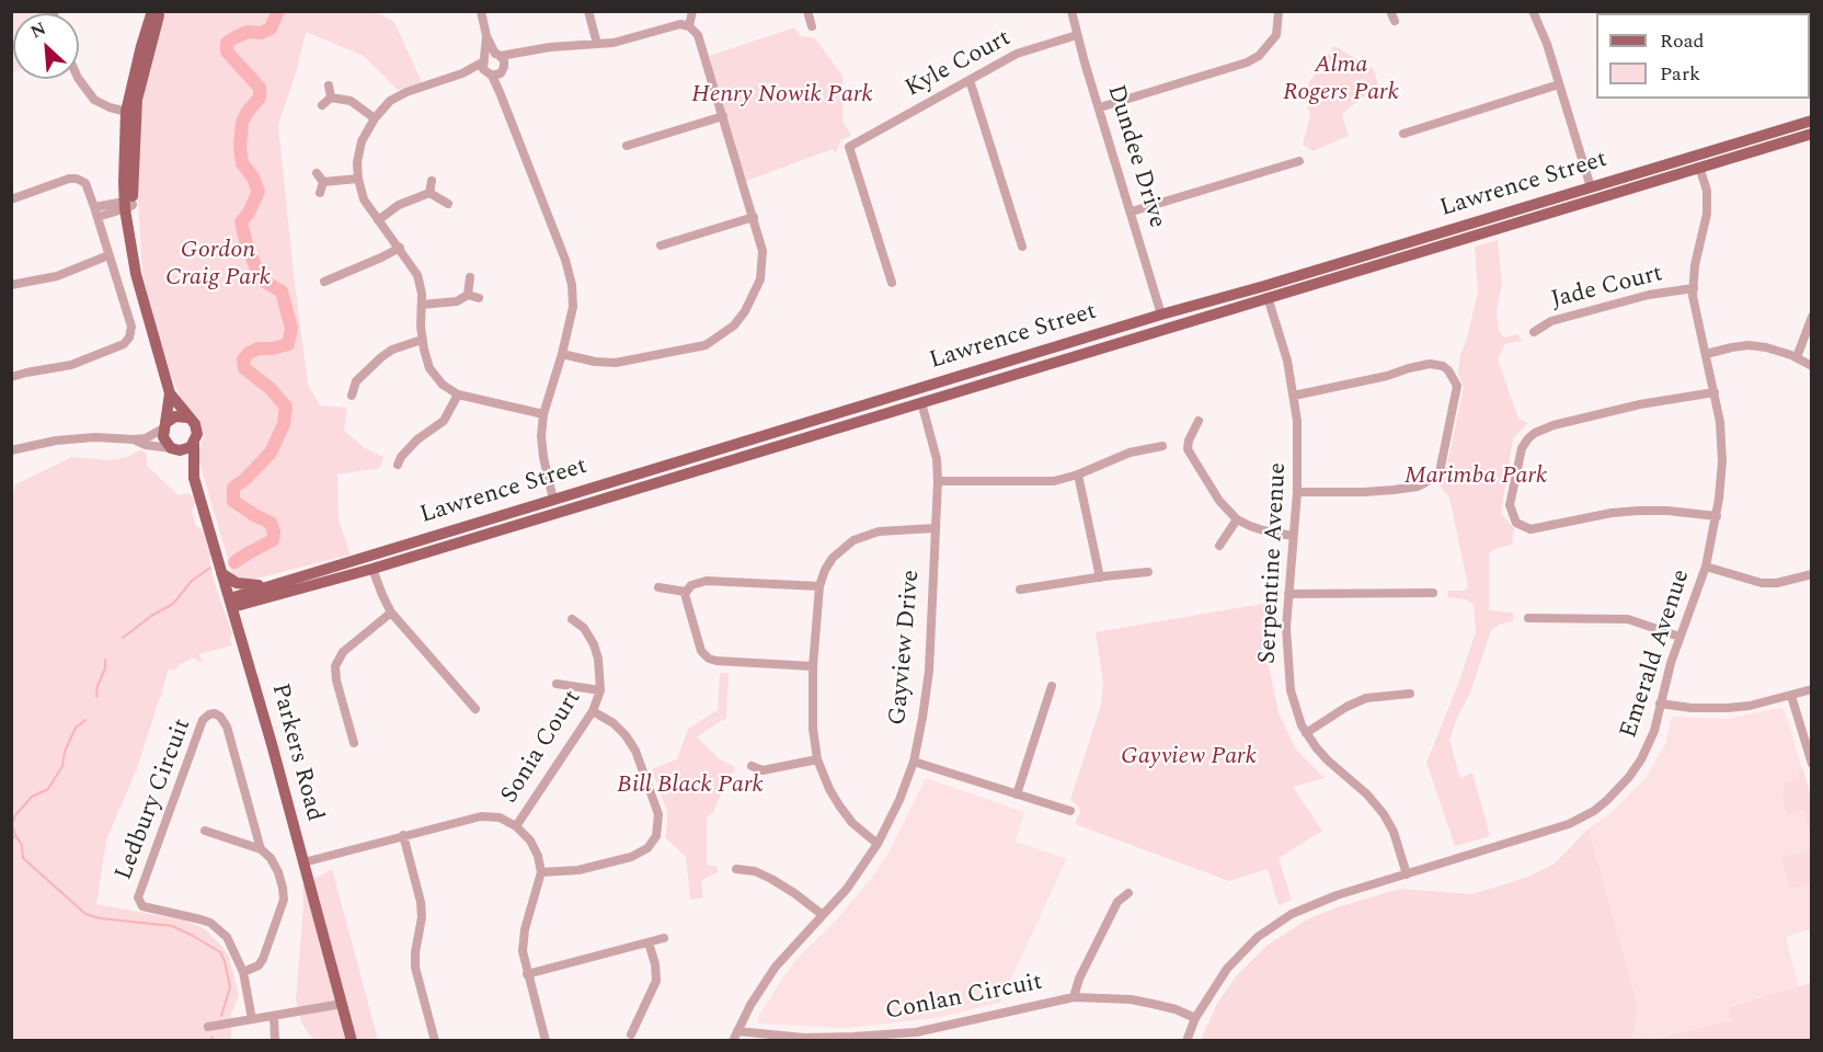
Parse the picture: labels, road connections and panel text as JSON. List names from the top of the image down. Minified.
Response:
{"streets":{"main road":["Lawrence Street","Parkers Road"],"street":["Kyle Court","Dundee Drive","Jade Court","Serpentine Avenue","Gayview Drive","Emerald Avenue","Sonia Court","Ledbury Circuit","Conlan Circuit"]},"crossings":[["Kyle Court","Dundee Drive"],["Dundee Drive","Lawrence Street"],["Lawrence Street","Serpentine Avenue"],["Lawrence Street","Gayview Drive"],["Lawrence Street","Emerald Avenue"],["Lawrence Street","Parkers Road"],["Jade Court","Emerald Avenue"],["Serpentine Avenue","Emerald Avenue"],["Gayview Drive","Conlan Circuit"],["Emerald Avenue","Conlan Circuit"]],"parks":["Alma Rogers Park","Henry Nowik Park","Gordon Craig Park","Marimba Park","Gayview Park","Bill Black Park"],"legend":["Road","Park"],"north":"top left"}
